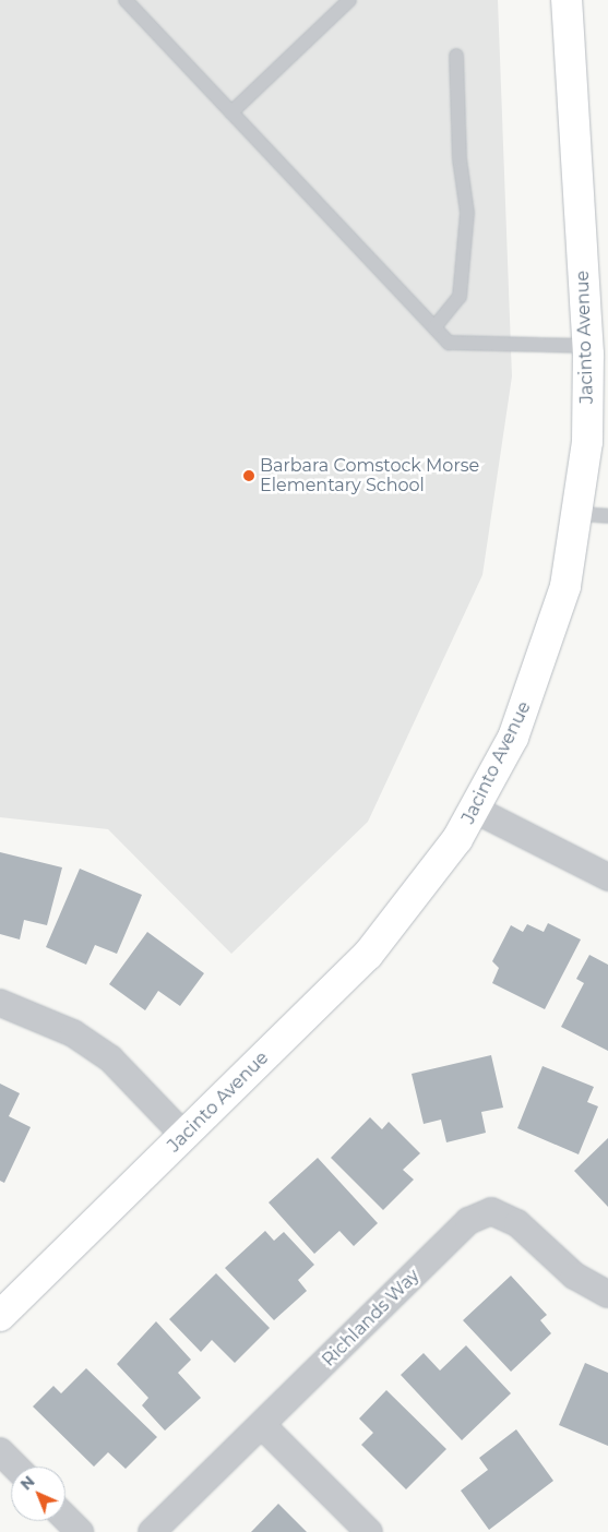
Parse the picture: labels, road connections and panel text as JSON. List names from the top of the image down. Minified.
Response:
{"streets":{"street":["Jacinto Avenue","Richlands Way"]},"places":["Barbara Comstock Morse Elementary School"],"north":"top left"}
